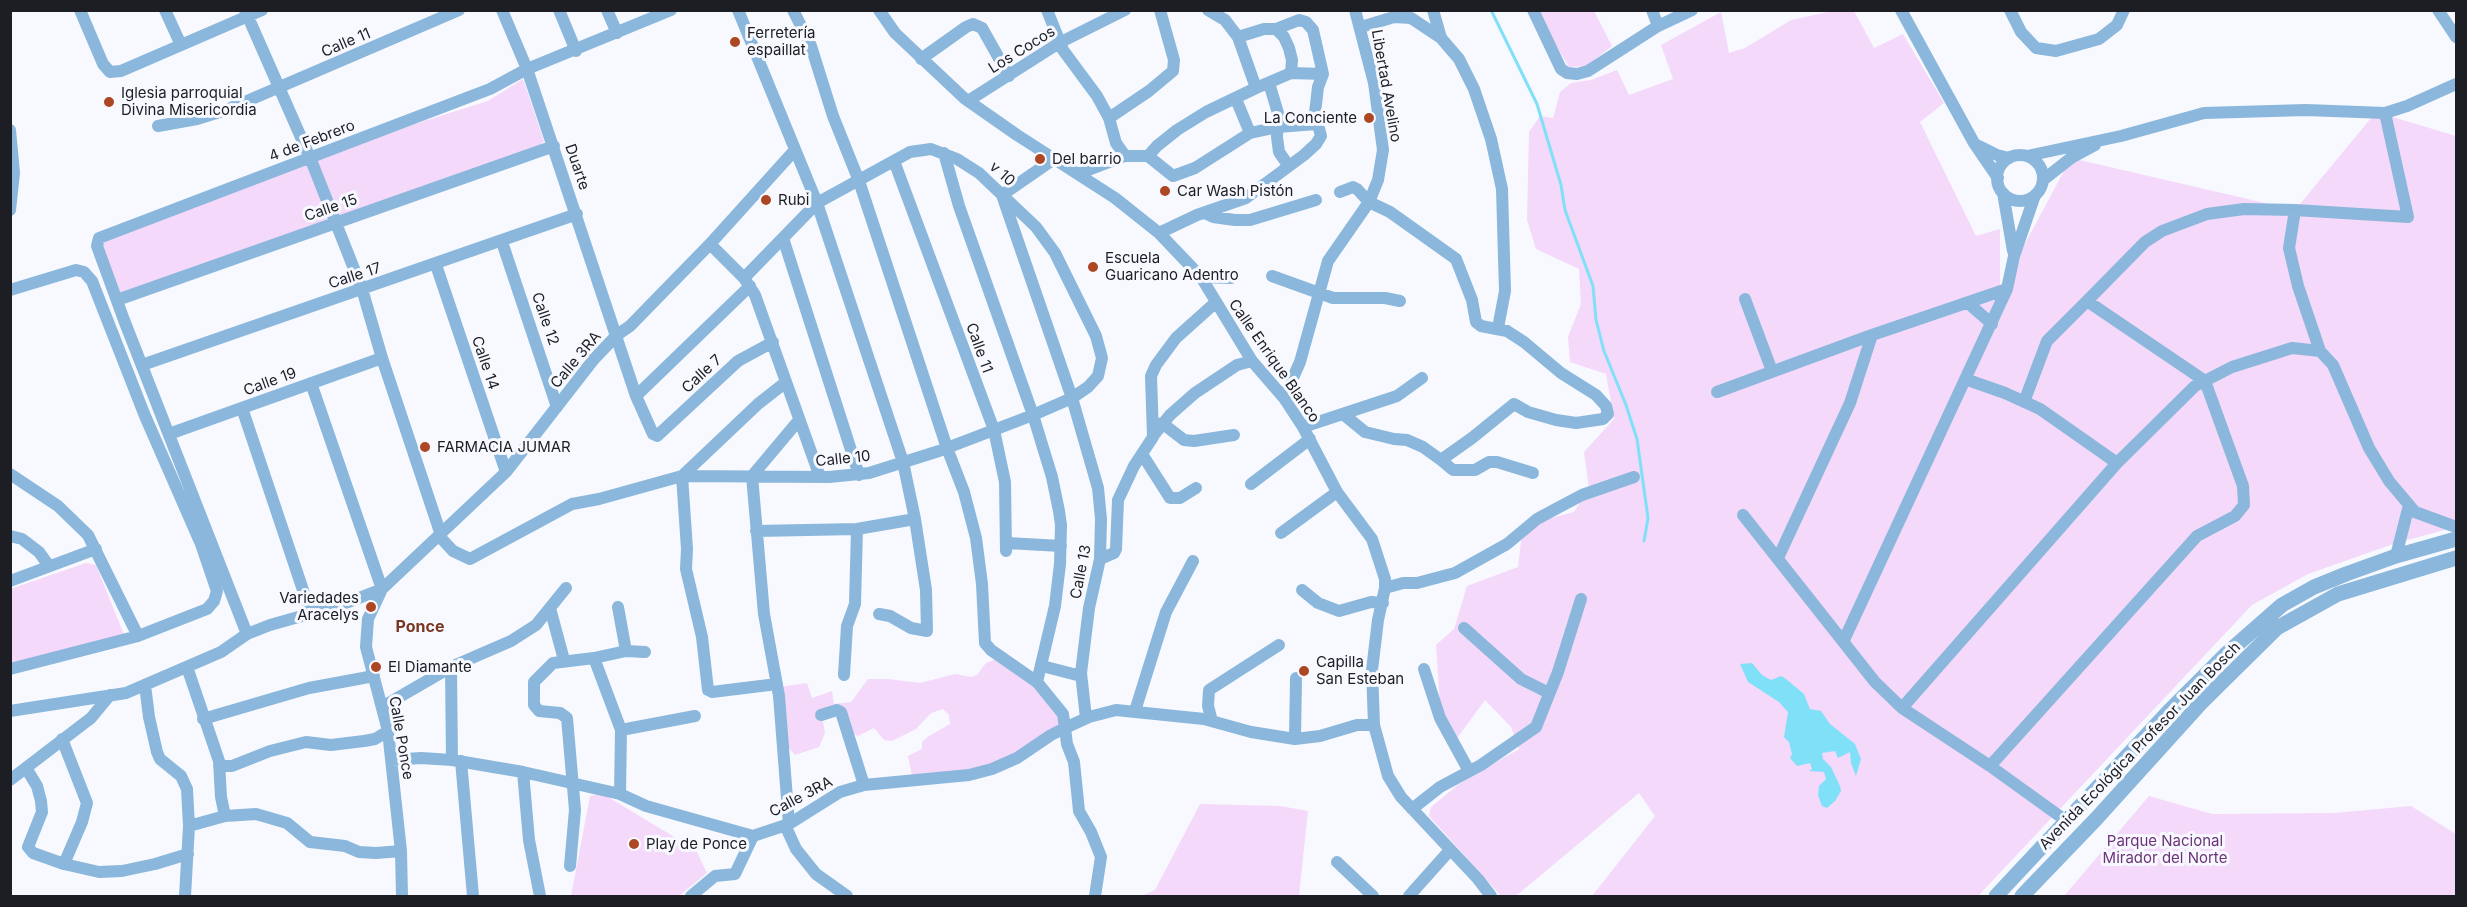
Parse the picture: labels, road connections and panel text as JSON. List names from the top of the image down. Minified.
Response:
{"streets":{"street":["Calle 11","Los Cocos","Libertad Avelino","4 de Febrero","Duarte","v 10","Calle 15","Calle 17","Calle 12","Calle 3RA","Calle Enrique Blanco","Calle 14","Calle 7","Calle 19","Calle 10","Calle 13","Calle Ponce","Avenida Ecológica Profesor Juan Bosch"]},"crossings":[["Calle 11","v 10"],["Calle 11","Calle 10"],["Los Cocos","Calle Enrique Blanco"],["Libertad Avelino","Calle Enrique Blanco"],["4 de Febrero","Duarte"],["4 de Febrero","Calle 15"],["Duarte","v 10"],["Duarte","Calle 15"],["Duarte","Calle 17"],["Duarte","Calle 3RA"],["Duarte","Calle 7"],["v 10","Calle 10"],["v 10","Calle 13"],["Calle 17","Calle 12"],["Calle 17","Calle 14"],["Calle 12","Calle 3RA"],["Calle 3RA","Calle Enrique Blanco"],["Calle 3RA","Calle 14"],["Calle 3RA","Calle 13"],["Calle 3RA","Calle Ponce"]],"districts":["Ponce"],"parks":["Parque Nacional Mirador del Norte"],"places":["Ferretería espaillat","Iglesia parroquial Divina Misericordia","La Conciente","Del barrio","Car Wash Pistón","Rubi","Escuela Guaricano Adentro","FARMACIA JUMAR","Variedades Aracelys","El Diamante","Capilla San Esteban","Play de Ponce"]}
